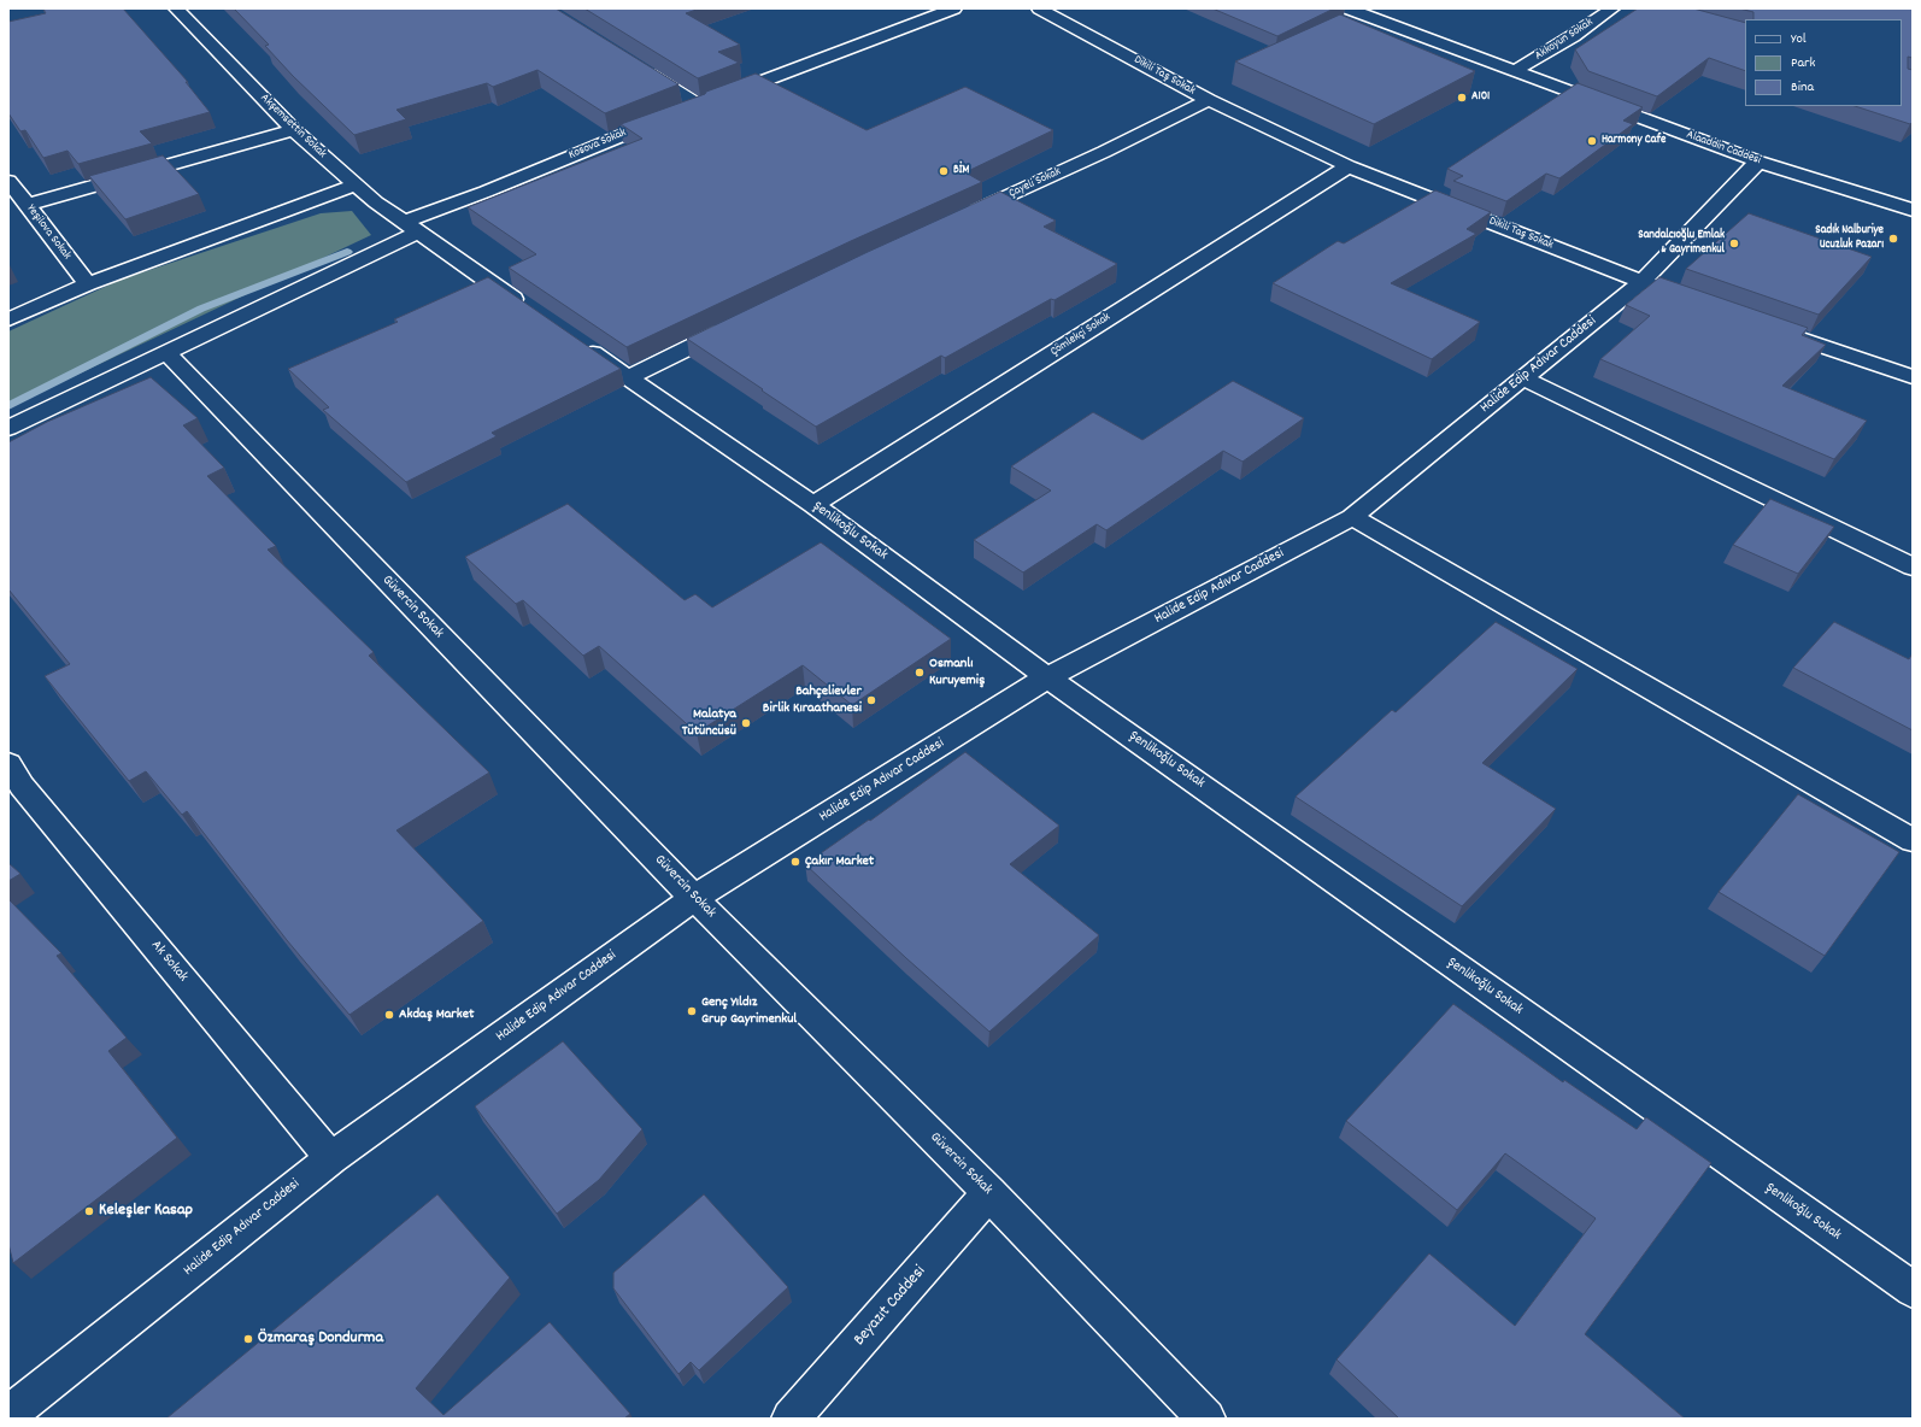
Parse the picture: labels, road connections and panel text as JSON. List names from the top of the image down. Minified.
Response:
{"streets":{"street":["Akkoyun Sokak","Dikili Taş Sokak","Akşemsettin Sokak","Kosova Sokak","Alaaddin Caddesi","Çayeli Sokak","Yeşilova Sokak","Çömlekçi Sokak","Halide Edip Adıvar Caddesi","Şenlikoğlu Sokak","Güvercin Sokak","Ak Sokak","Beyazıt Caddesi"]},"crossings":[["Akkoyun Sokak","Alaaddin Caddesi"],["Dikili Taş Sokak","Çayeli Sokak"],["Dikili Taş Sokak","Çömlekçi Sokak"],["Dikili Taş Sokak","Halide Edip Adıvar Caddesi"],["Akşemsettin Sokak","Kosova Sokak"],["Kosova Sokak","Güvercin Sokak"],["Alaaddin Caddesi","Halide Edip Adıvar Caddesi"],["Çömlekçi Sokak","Şenlikoğlu Sokak"],["Halide Edip Adıvar Caddesi","Şenlikoğlu Sokak"],["Halide Edip Adıvar Caddesi","Güvercin Sokak"],["Halide Edip Adıvar Caddesi","Ak Sokak"],["Güvercin Sokak","Beyazıt Caddesi"]],"places":["A101","Harmony Cafe","BİM","Sadık Nalburiye Ucuzluk Pazarı","Sandalcıoğlu Emlak & Gayrimenkul","Osmanlı Kuruyemiş","Bahçelievler Birlik Kıraathanesi","Malatya Tütüncüsü","Çakır Market","Genç Yıldız Grup Gayrimenkul","Akdaş Market","Keleşler Kasap","Özmaraş Dondurma"],"legend":["Yol","Park","Bina"]}
